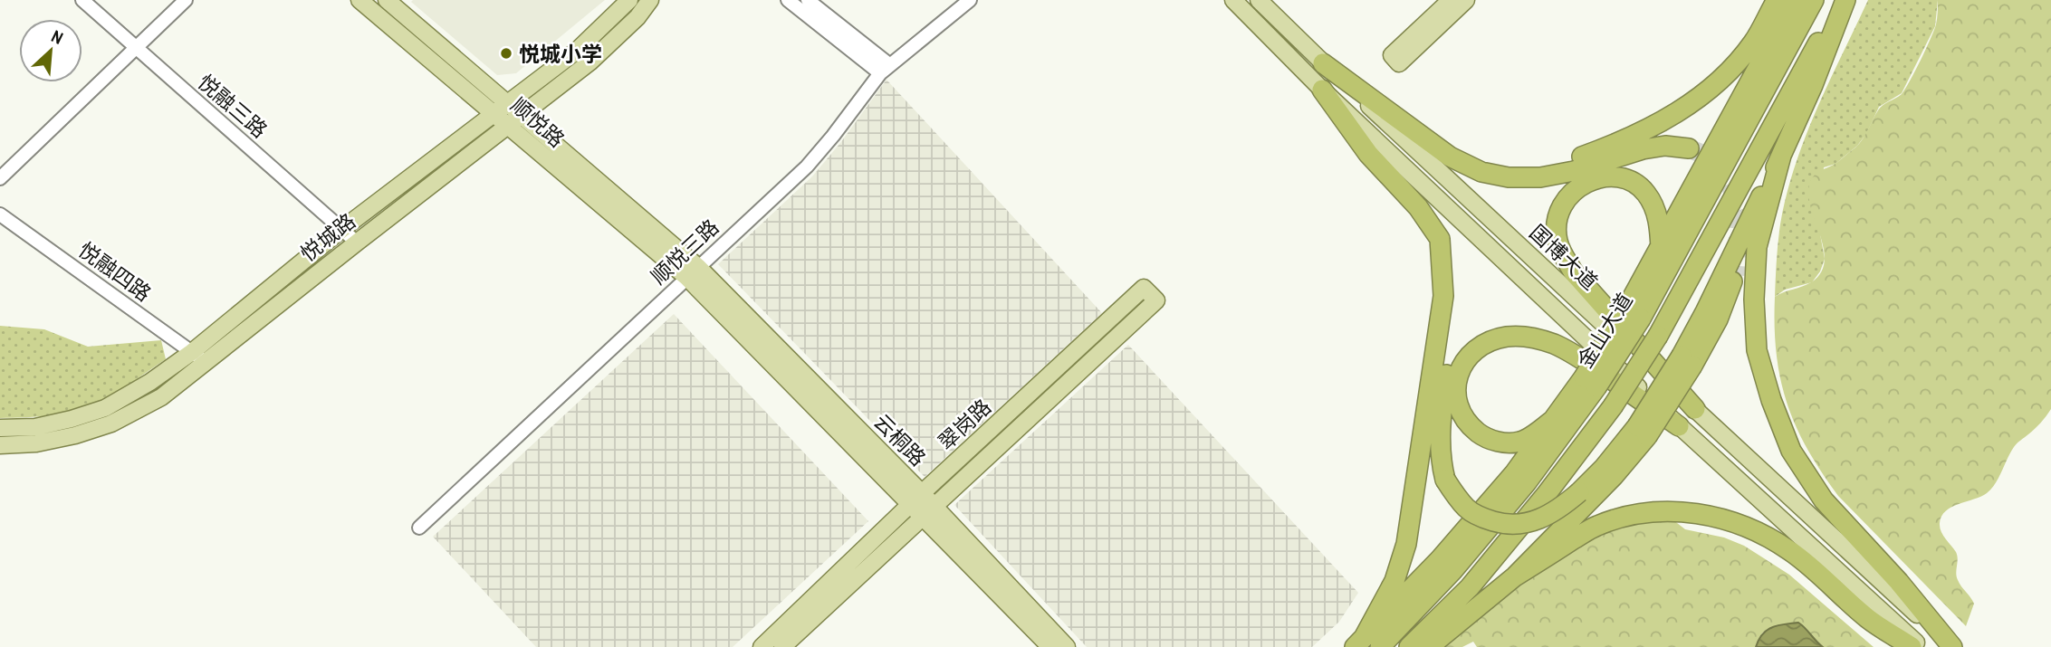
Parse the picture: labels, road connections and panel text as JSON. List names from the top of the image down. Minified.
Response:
{"streets":{"highway":["金山大道"],"main road":["顺悦路","悦城路","国博大道","翠岗路","云桐路"],"street":["悦融三路","顺悦三路","悦融四路"]},"crossings":[["悦融三路","悦城路"],["顺悦路","悦城路"],["顺悦路","顺悦三路"],["顺悦路","云桐路"],["悦城路","悦融四路"],["顺悦三路","云桐路"],["翠岗路","云桐路"]],"places":["悦城小学"],"north":"top right"}
